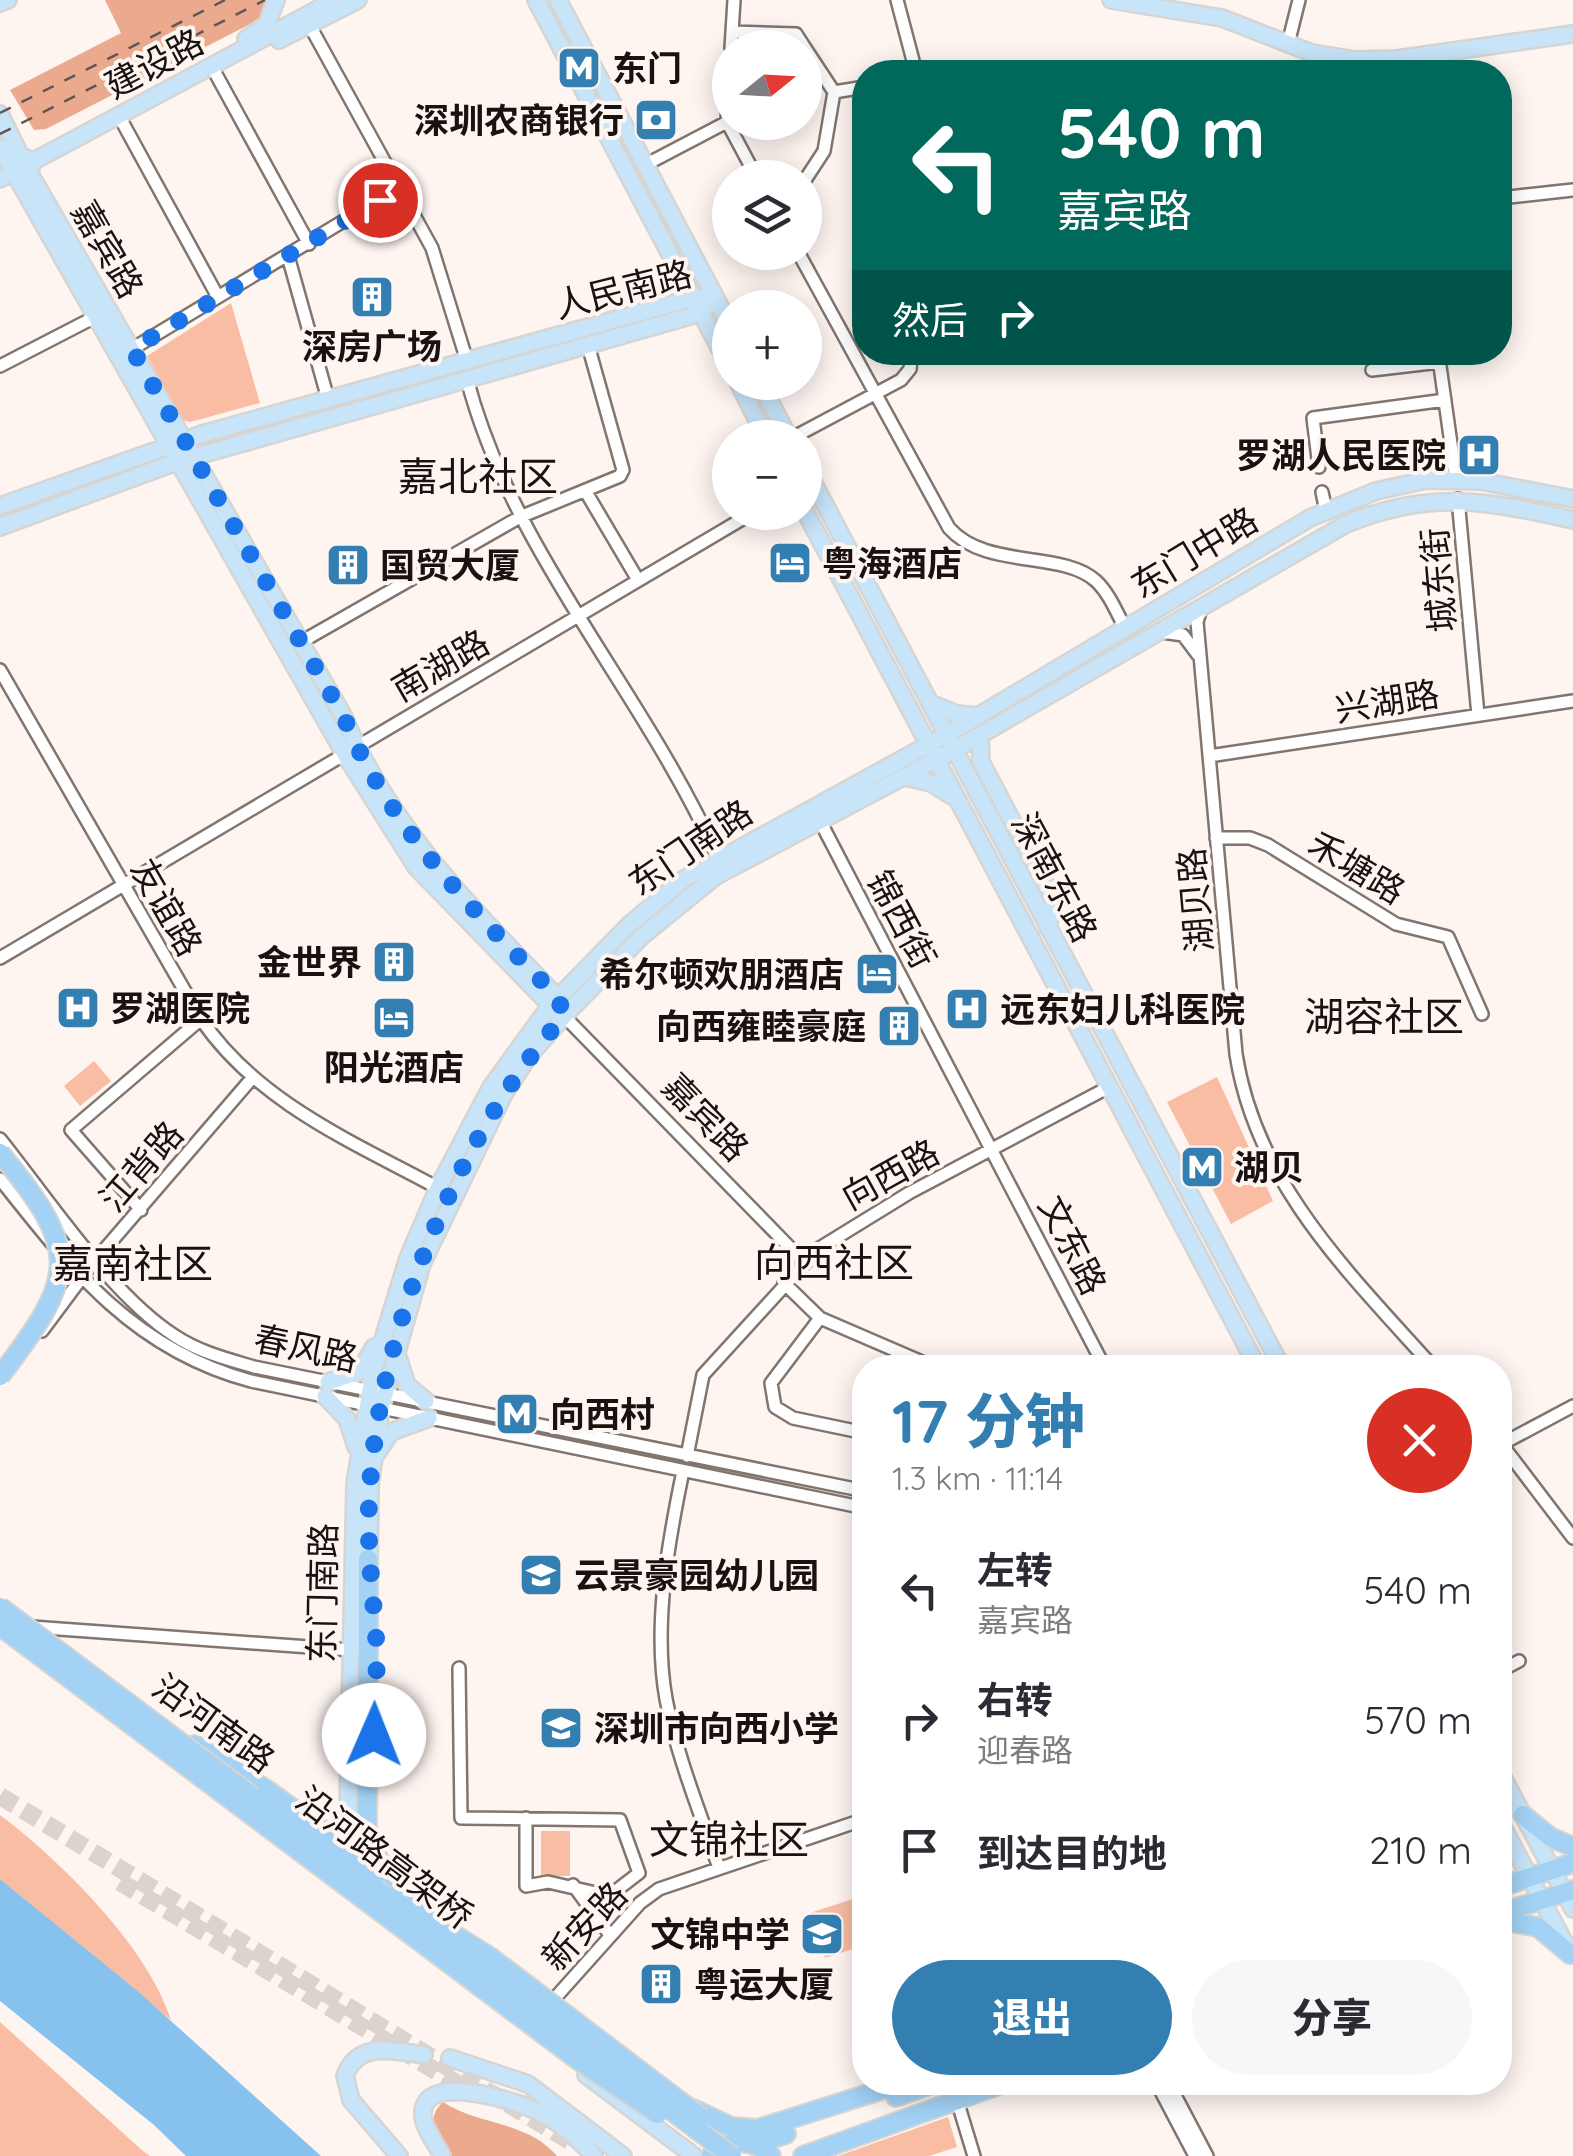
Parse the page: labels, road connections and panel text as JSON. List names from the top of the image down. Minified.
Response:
{"streets":{"highway":["沿河路高架桥"],"main road":["建设路","嘉宾路","人民南路","东门中路","东门南路","深南东路","沿河南路"],"street":["城东街","南湖路","兴湖路","禾塘路","湖贝路","友谊路","锦西街","江背路","向西路","文东路","春风路","新安路"]},"crossings":[["建设路","嘉宾路"],["嘉宾路","人民南路"],["嘉宾路","南湖路"],["嘉宾路","东门南路"],["嘉宾路","向西路"],["东门中路","城东街"],["东门中路","东门南路"],["东门中路","深南东路"],["东门中路","湖贝路"],["城东街","兴湖路"],["南湖路","友谊路"],["兴湖路","湖贝路"],["东门南路","深南东路"],["东门南路","友谊路"],["东门南路","锦西街"],["东门南路","春风路"],["东门南路","沿河南路"],["东门南路","沿河路高架桥"],["禾塘路","湖贝路"],["深南东路","向西路"],["友谊路","江背路"],["锦西街","向西路"],["锦西街","文东路"],["江背路","春风路"],["向西路","文东路"],["向西路","春风路"],["沿河南路","沿河路高架桥"],["沿河南路","新安路"]],"districts":["嘉北社区","湖容社区","向西社区","嘉南社区","文锦社区"],"places":{"metro station":["东门","湖贝","向西村"],"bank":["深圳农商银行"],"building":["深房广场","国贸大厦","金世界","向西雍睦豪庭","粤运大厦"],"hospital":["罗湖人民医院","罗湖医院","远东妇儿科医院"],"hotel":["粤海酒店","希尔顿欢朋酒店","阳光酒店"],"school or university":["云景豪园幼儿园","深圳市向西小学","文锦中学"]},"north":"right","page":{"map_buttons":["+","−"],"turn":["540 m","嘉宾路"],"then":"然后","heading":["17 分钟","1.3 km · 11:14"],"list":[{"name":"左转","note":"嘉宾路","value":"540 m"},{"name":"右转","note":"迎春路","value":"570 m"},{"name":"到达目的地","value":"210 m"}],"buttons":["退出","分享"]}}
